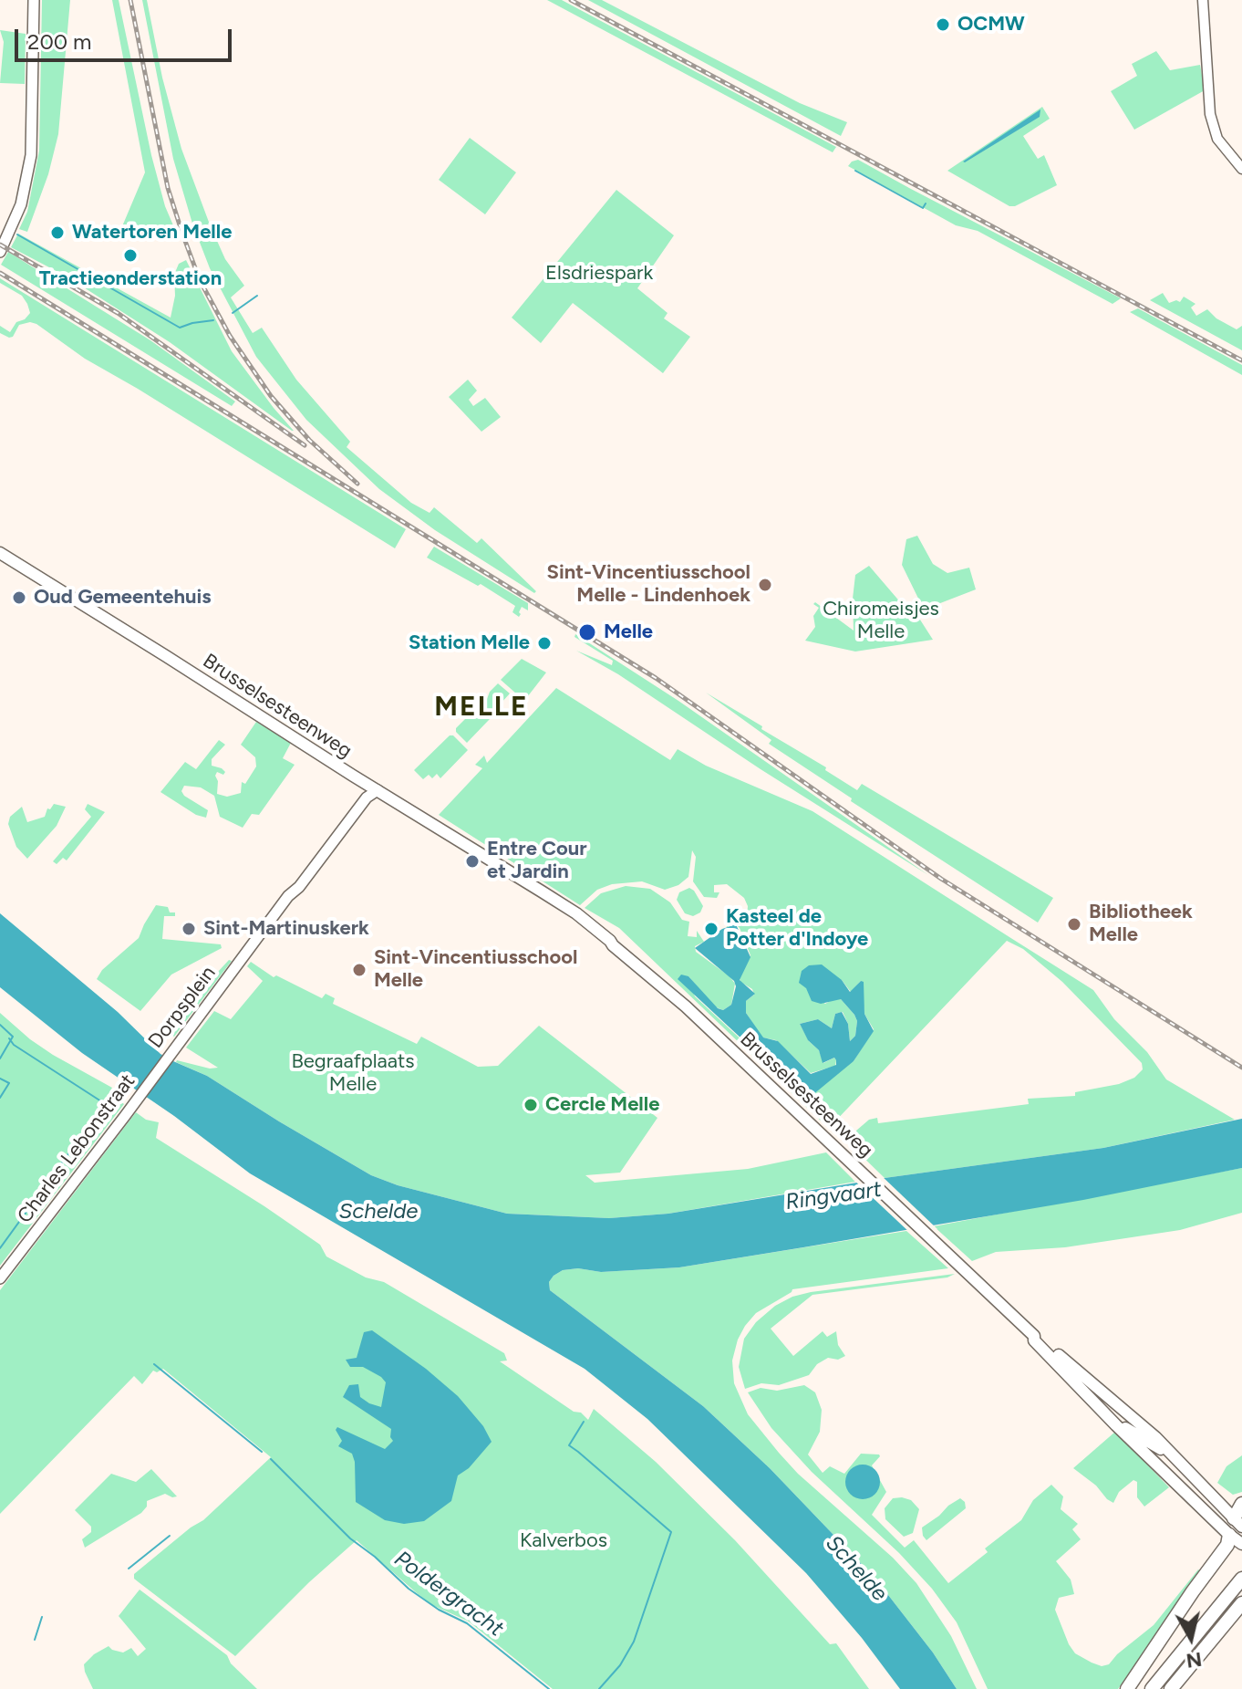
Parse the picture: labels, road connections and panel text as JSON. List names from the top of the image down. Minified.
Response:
{"streets":{"main road":["Brusselsesteenweg","Dorpsplein","Charles Lebonstraat"]},"crossings":[["Brusselsesteenweg","Dorpsplein"],["Dorpsplein","Charles Lebonstraat"]],"districts":["MELLE"],"water":["Ringvaart","Schelde","Poldergracht"],"parks":["Elsdriespark","Chiromeisjes Melle","Begraafplaats Melle","Kalverbos"],"places":["OCMW","Watertoren Melle","Tractieonderstation","Sint-Vincentiusschool Melle - Lindenhoek","Oud Gemeentehuis","Melle","Station Melle","Entre Cour et Jardin","Bibliotheek Melle","Sint-Martinuskerk","Kasteel de Potter d'Indoye","Sint-Vincentiusschool Melle","Cercle Melle"],"scale_bar":"200 m","north":"bottom"}
